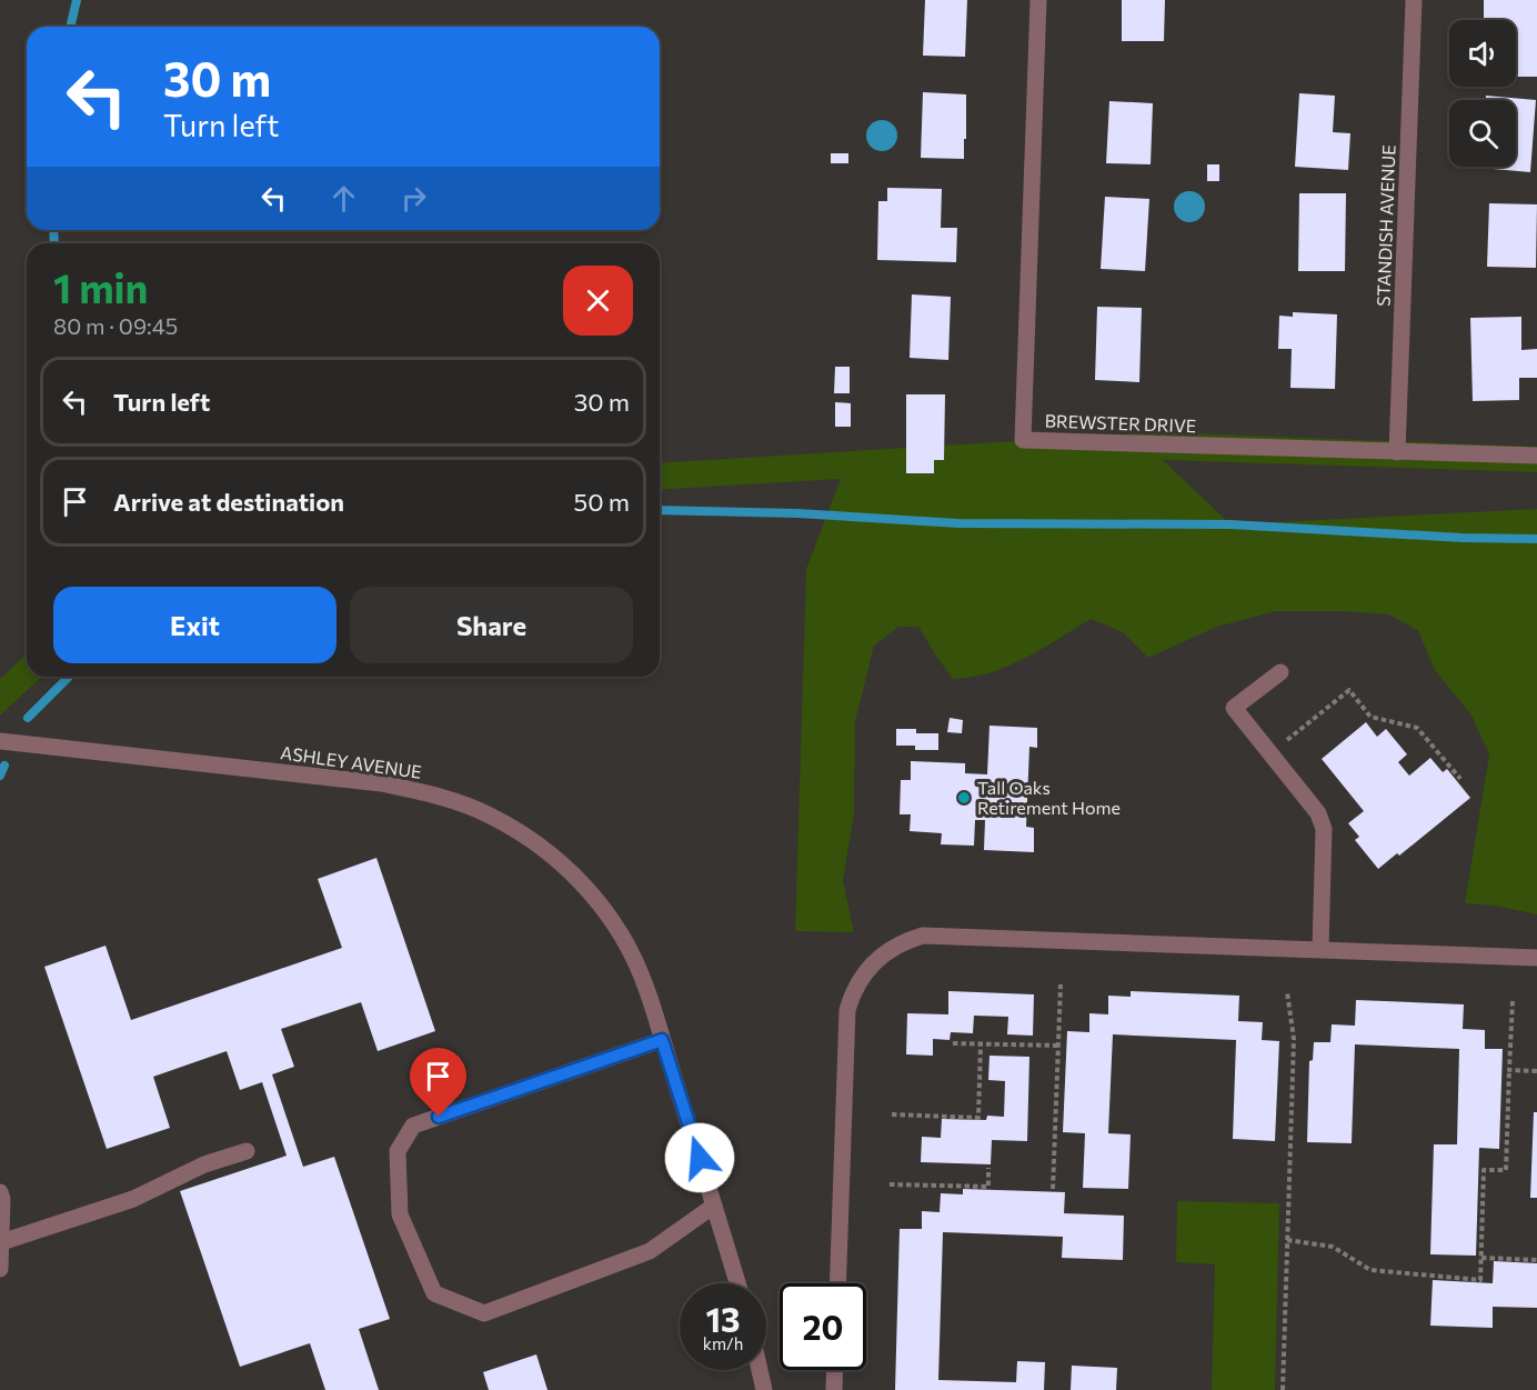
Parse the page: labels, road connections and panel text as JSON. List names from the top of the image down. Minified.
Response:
{"streets":{"street":["STANDISH AVENUE","BREWSTER DRIVE","ASHLEY AVENUE"]},"crossings":[["STANDISH AVENUE","BREWSTER DRIVE"]],"places":["Tall Oaks Retirement Home"],"page":{"turn":["30 m","Turn left"],"heading":["1 min","80 m · 09:45"],"list":[{"name":"Turn left","value":"30 m"},{"name":"Arrive at destination","value":"50 m"}],"buttons":["Exit","Share"],"speed":"13 km/h","limit":"20"}}
